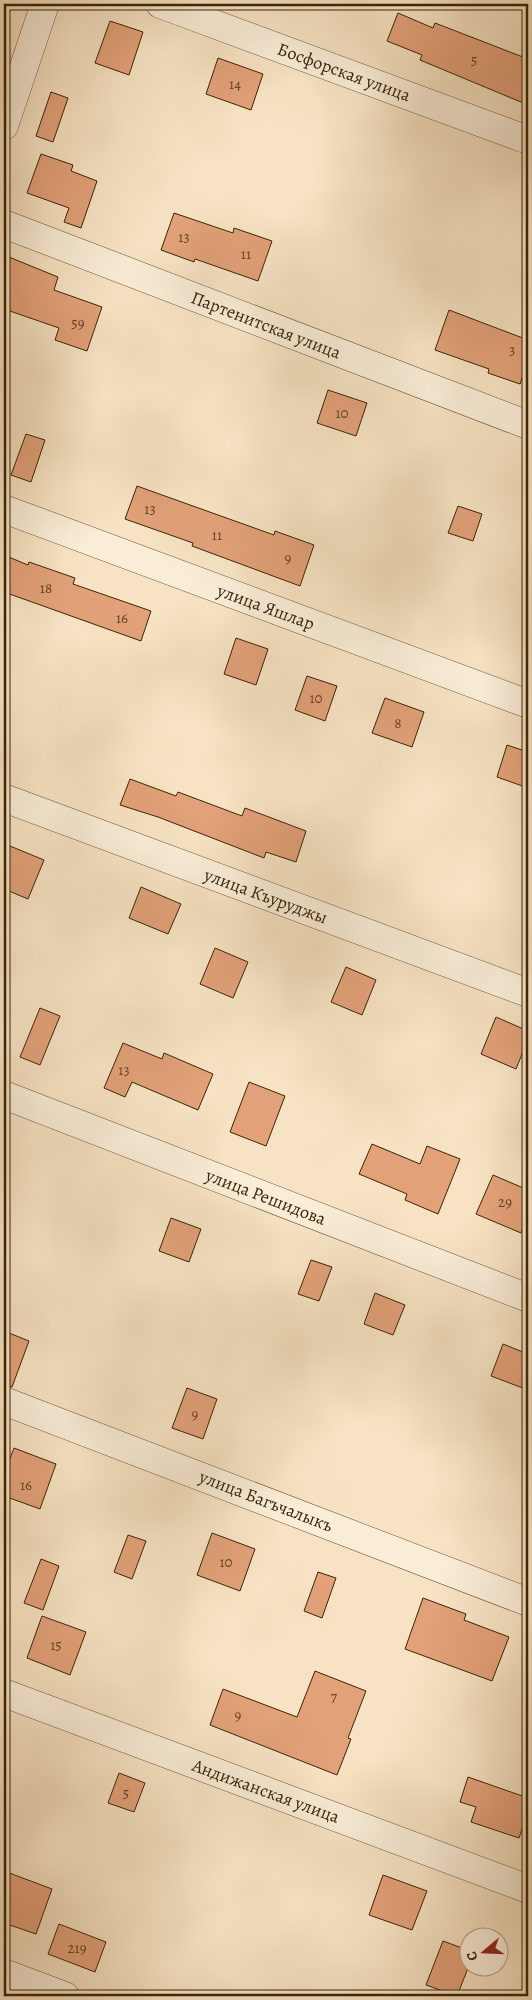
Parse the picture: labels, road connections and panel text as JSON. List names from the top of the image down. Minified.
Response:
{"streets":{"street":["Босфорская улица","Партенитская улица","улица Яшлар","улица Къуруджы","улица Решидова","улица Багъчалыкъ","Андижанская улица"]},"house_numbers":["5","14","13","11","59","3","10","13","11","9","18","16","10","8","13","29","9","16","10","15","7","9","5","219"],"north":"left"}
